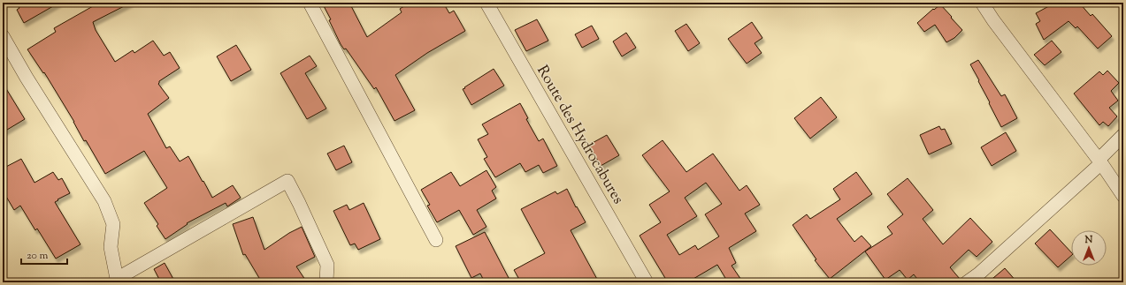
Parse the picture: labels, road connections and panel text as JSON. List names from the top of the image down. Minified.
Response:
{"streets":{"street":["Route des Hydrocabures"]},"scale_bar":"20 m","north":"top"}
